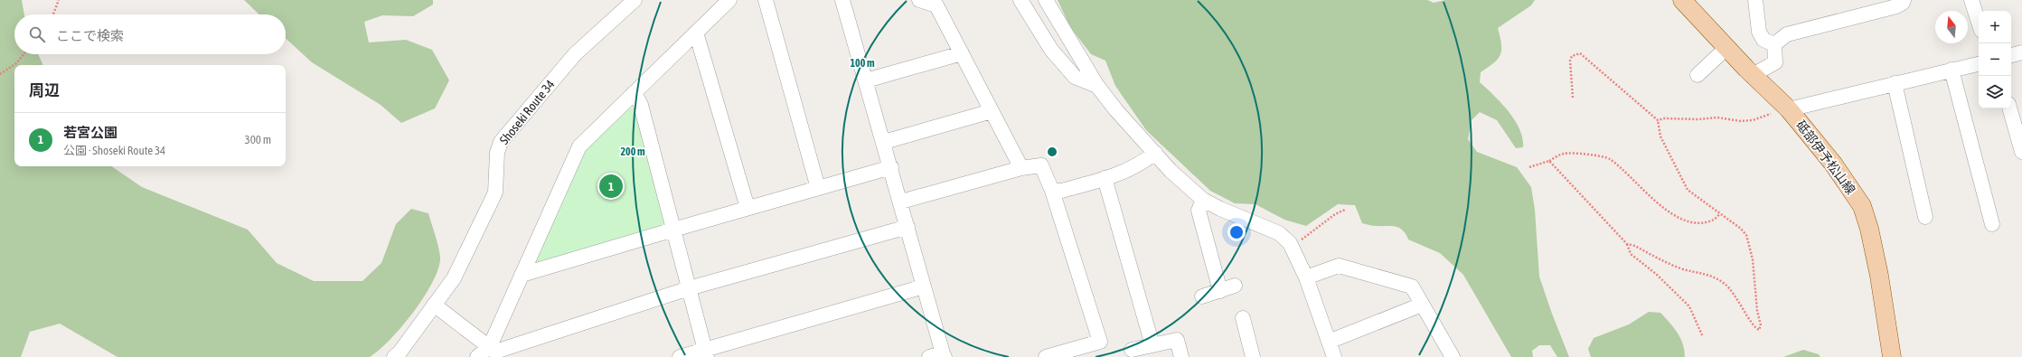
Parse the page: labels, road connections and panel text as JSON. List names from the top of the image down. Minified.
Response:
{"streets":{"main road":["砥部伊予松山線"],"street":["Shoseki Route 34"]},"north":"top","page":{"map_buttons":["+","−"],"search":"ここで検索","heading":"周辺","list":[{"mark":"1","name":"若宮公園","note":"公園 · Shoseki Route 34","value":"300 m"}],"pins":"1"},"rings":["100 m","200 m"]}
